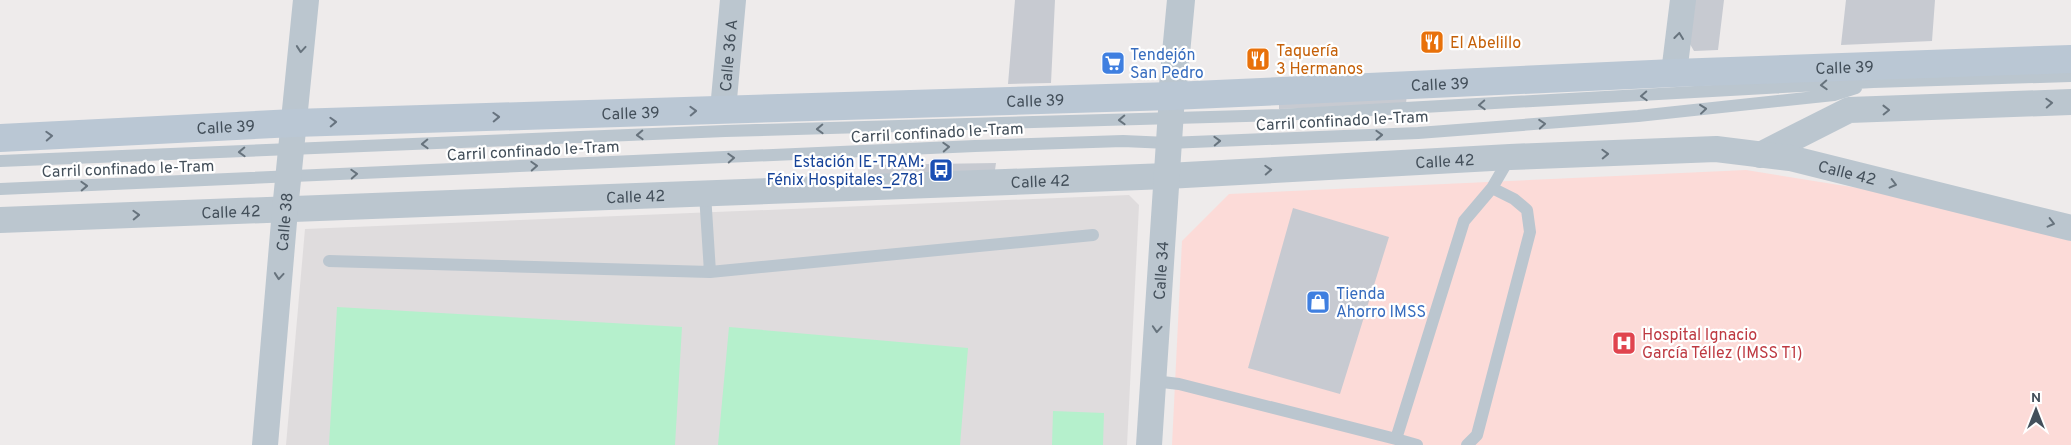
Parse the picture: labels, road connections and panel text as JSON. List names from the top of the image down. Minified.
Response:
{"streets":{"main road":["Calle 39"],"street":["Calle 36 A","Calle 42","Calle 38","Calle 34"],"lane":["Carril confinado Ie-Tram"]},"crossings":[["Calle 36 A","Calle 39"],["Calle 39","Carril confinado Ie-Tram"],["Calle 39","Calle 38"],["Calle 39","Calle 34"],["Carril confinado Ie-Tram","Calle 38"],["Carril confinado Ie-Tram","Calle 34"],["Calle 42","Calle 38"],["Calle 42","Calle 34"]],"one_way":["Calle 42","Calle 38","Calle 34"],"places":{"restaurant":["El Abelillo","Taquería 3 Hermanos"],"supermarket":["Tendejón San Pedro"],"bus stop":["Estación IE-TRAM: Fénix Hospitales_2781"],"shop":["Tienda Ahorro IMSS"],"hospital":["Hospital Ignacio García Téllez (IMSS T1)"]},"north":"top"}
